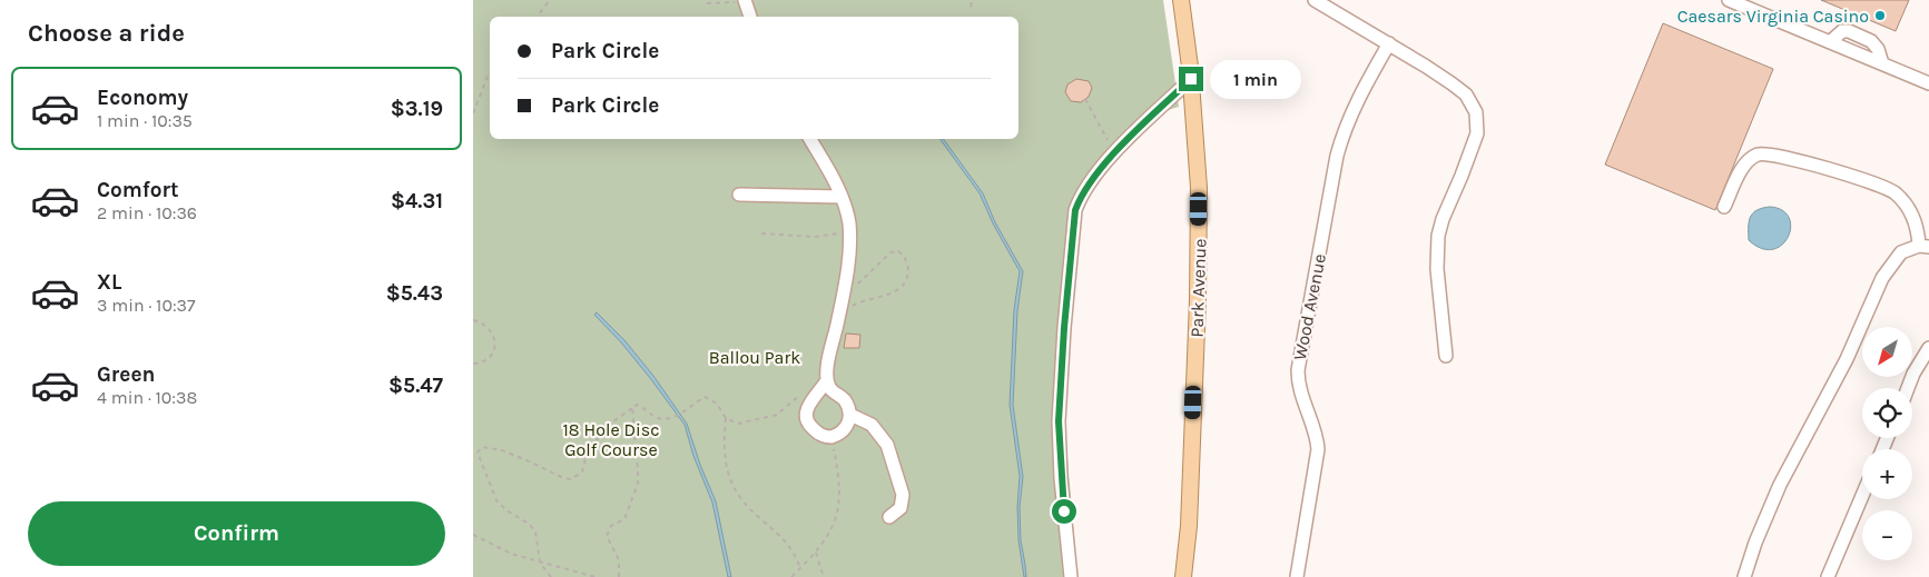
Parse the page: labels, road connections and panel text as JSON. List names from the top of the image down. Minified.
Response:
{"streets":{"main road":["Park Avenue"],"street":["Wood Avenue"]},"parks":["Ballou Park","18 Hole Disc Golf Course"],"places":["Caesars Virginia Casino"],"north":"bottom left","page":{"heading":"Choose a ride","banner":["Park Circle","Park Circle"],"bubble":"1 min","list":[{"name":"Economy","note":"1 min · 10:35","value":"$3.19"},{"name":"Comfort","note":"2 min · 10:36","value":"$4.31"},{"name":"XL","note":"3 min · 10:37","value":"$5.43"},{"name":"Green","note":"4 min · 10:38","value":"$5.47"}],"map_buttons":["+","−"],"buttons":"Confirm"}}
